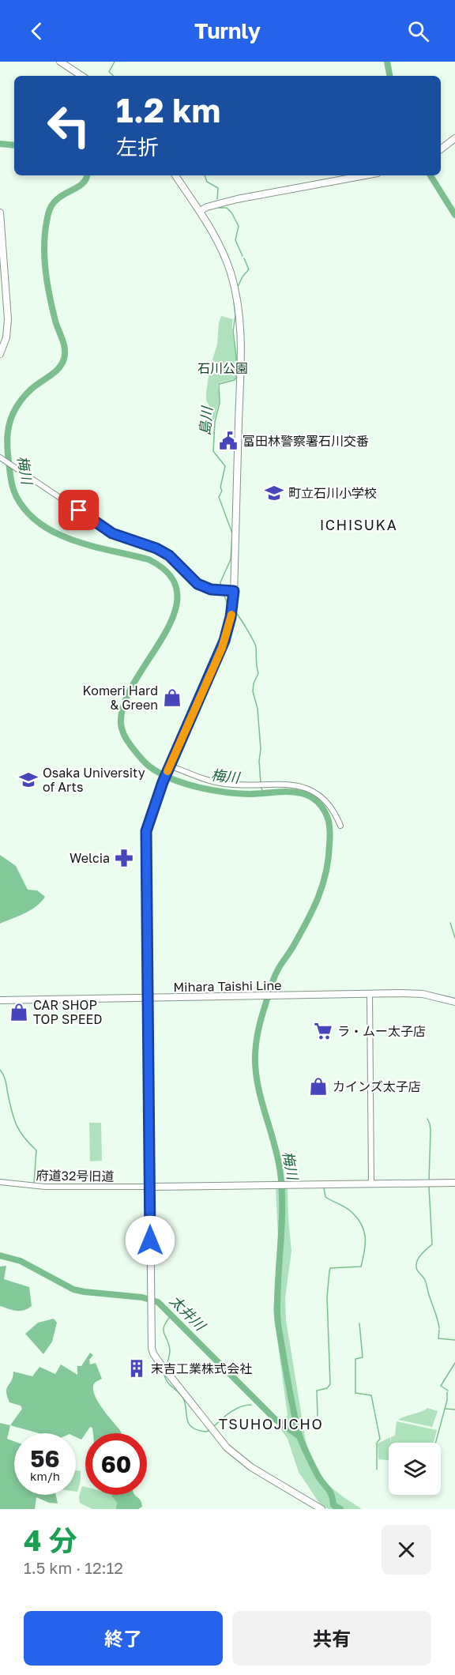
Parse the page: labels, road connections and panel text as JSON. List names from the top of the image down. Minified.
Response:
{"streets":{"main road":["Mihara Taishi Line"],"street":["府道32号旧道"]},"districts":["ICHISUKA","TSUHOJICHO"],"water":["島川","梅川","太井川"],"parks":["石川公園"],"places":{"public building":["富田林警察署石川交番"],"school or university":["町立石川小学校","Osaka University of Arts"],"shop":["Komeri Hard & Green","CAR SHOP TOP SPEED","カインズ太子店"],"pharmacy":["Welcia"],"supermarket":["ラ・ムー太子店"],"building":["末吉工業株式会社"]},"page":{"header":"Turnly","turn":["1.2 km","左折"],"speed":"56 km/h","limit":"60","heading":["4 分","1.5 km · 12:12"],"buttons":["終了","共有"]}}
